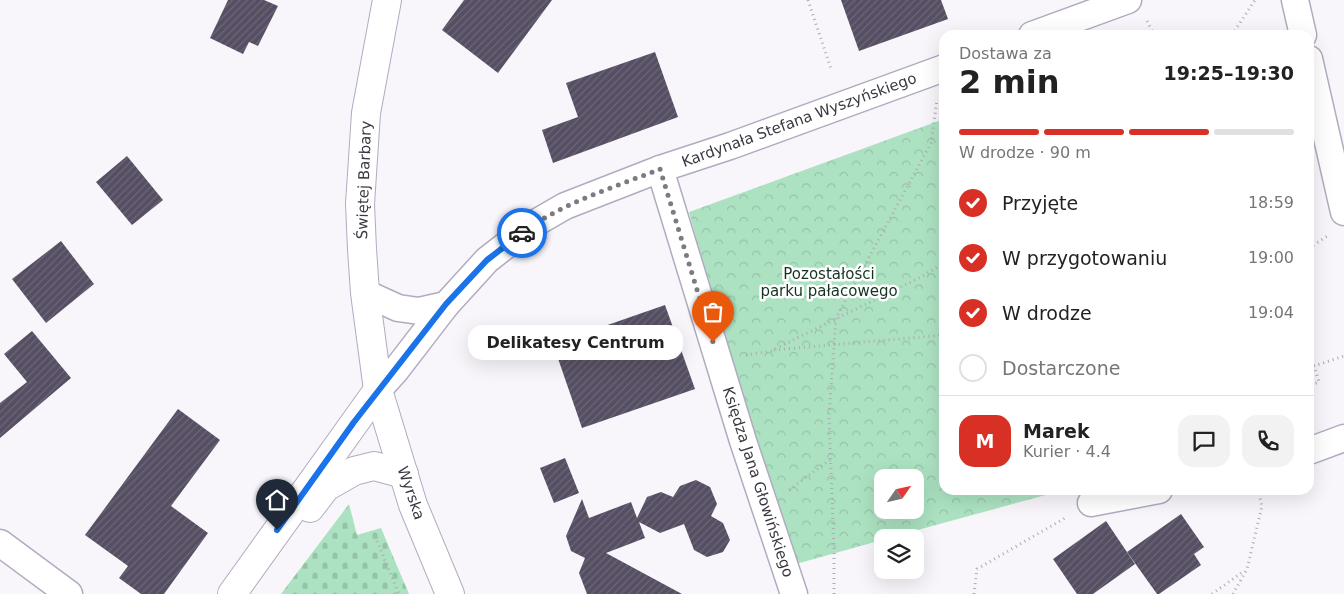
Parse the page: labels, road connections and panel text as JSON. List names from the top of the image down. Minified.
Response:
{"streets":{"street":["Kardynała Stefana Wyszyńskiego","Świętej Barbary","Księdza Jana Głowińskiego","Wyrska"]},"crossings":[["Kardynała Stefana Wyszyńskiego","Świętej Barbary"],["Kardynała Stefana Wyszyńskiego","Księdza Jana Głowińskiego"],["Kardynała Stefana Wyszyńskiego","Wyrska"],["Świętej Barbary","Wyrska"]],"parks":["Pozostałości parku pałacowego"],"places":["Delikatesy Centrum"],"north":"top right","page":{"heading":["2 min","Dostawa za","19:25–19:30"],"panel":["Marek","Kurier · 4.4"],"bar":"W drodze · 90 m","list":[["Przyjęte","18:59"],["W przygotowaniu","19:00"],["W drodze","19:04"],"Dostarczone"],"bubble":"Delikatesy Centrum","round":"M"}}
